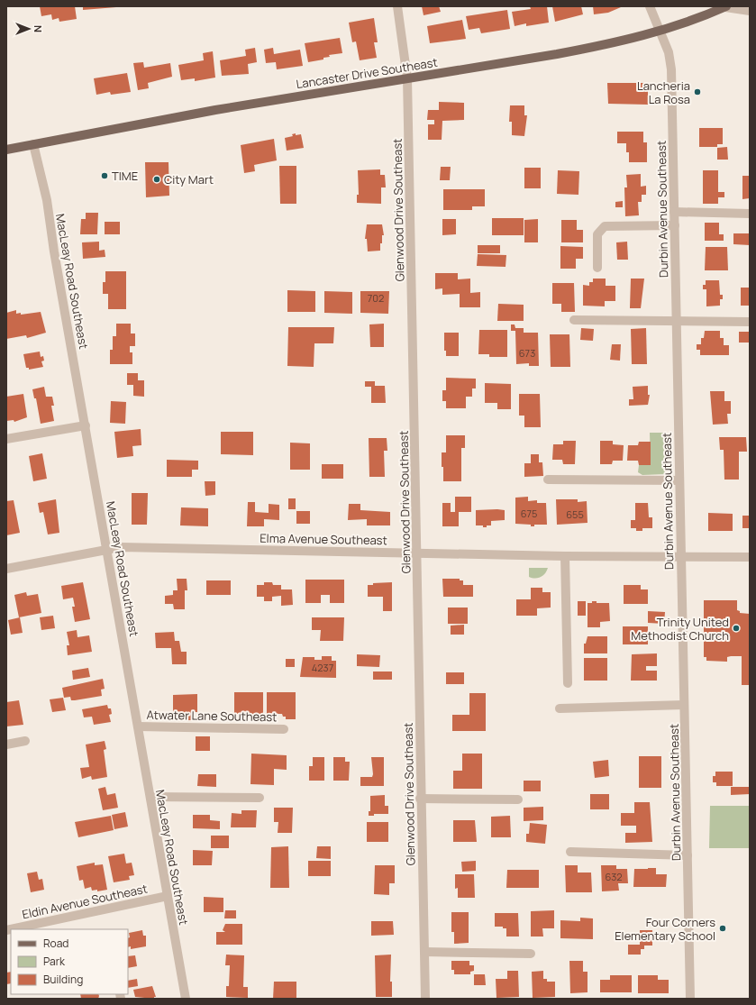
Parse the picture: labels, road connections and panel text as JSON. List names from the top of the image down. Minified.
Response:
{"streets":{"main road":["Lancaster Drive Southeast"],"street":["Durbin Avenue Southeast","Glenwood Drive Southeast","MacLeay Road Southeast","Elma Avenue Southeast","Atwater Lane Southeast","Eldin Avenue Southeast"]},"crossings":[["Lancaster Drive Southeast","Durbin Avenue Southeast"],["Lancaster Drive Southeast","Glenwood Drive Southeast"],["Lancaster Drive Southeast","MacLeay Road Southeast"],["Durbin Avenue Southeast","Elma Avenue Southeast"],["Glenwood Drive Southeast","Elma Avenue Southeast"],["MacLeay Road Southeast","Elma Avenue Southeast"],["MacLeay Road Southeast","Atwater Lane Southeast"],["MacLeay Road Southeast","Eldin Avenue Southeast"]],"places":["Lancheria La Rosa","TIME","City Mart","Trinity United Methodist Church","Four Corners Elementary School"],"house_numbers":["702","673","675","655","4237","632"],"legend":["Road","Park","Building"],"north":"right"}
